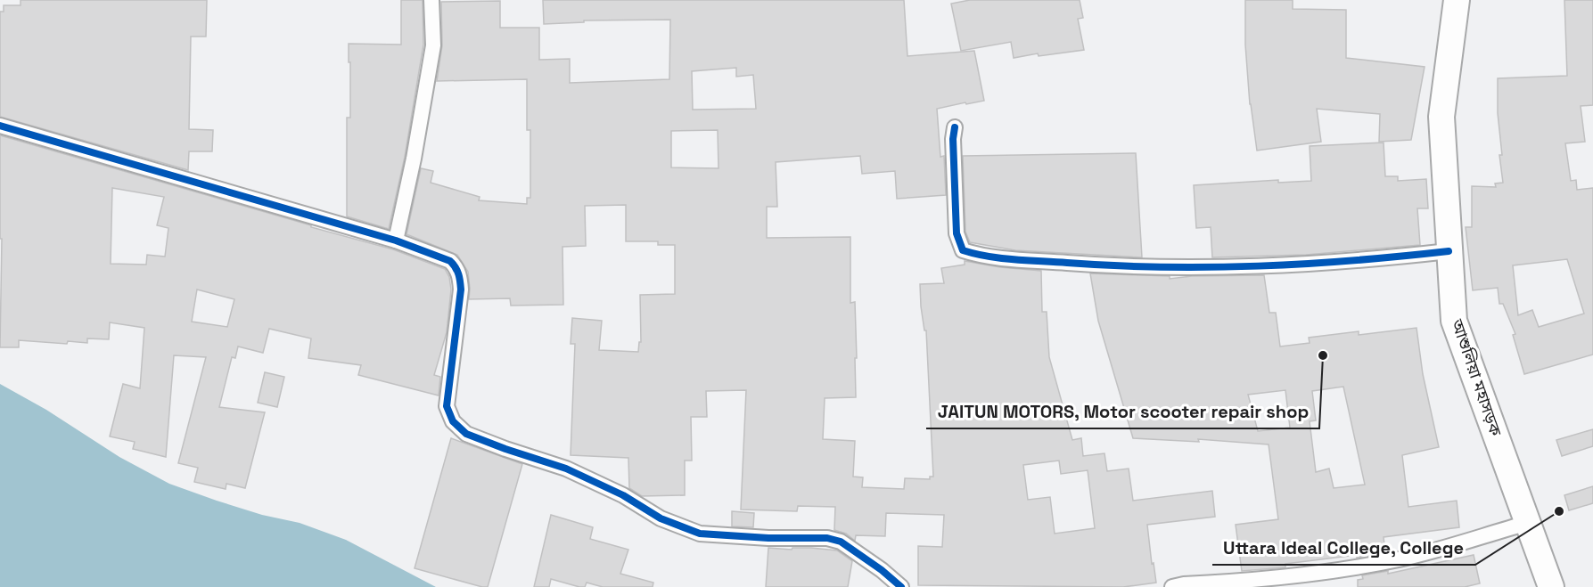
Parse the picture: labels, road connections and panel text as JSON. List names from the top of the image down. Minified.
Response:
{"streets":{"highway":["আশুলিয়া মহাসড়ক"]},"places":["JAITUN MOTORS, Motor scooter repair shop","Uttara Ideal College, College"]}
